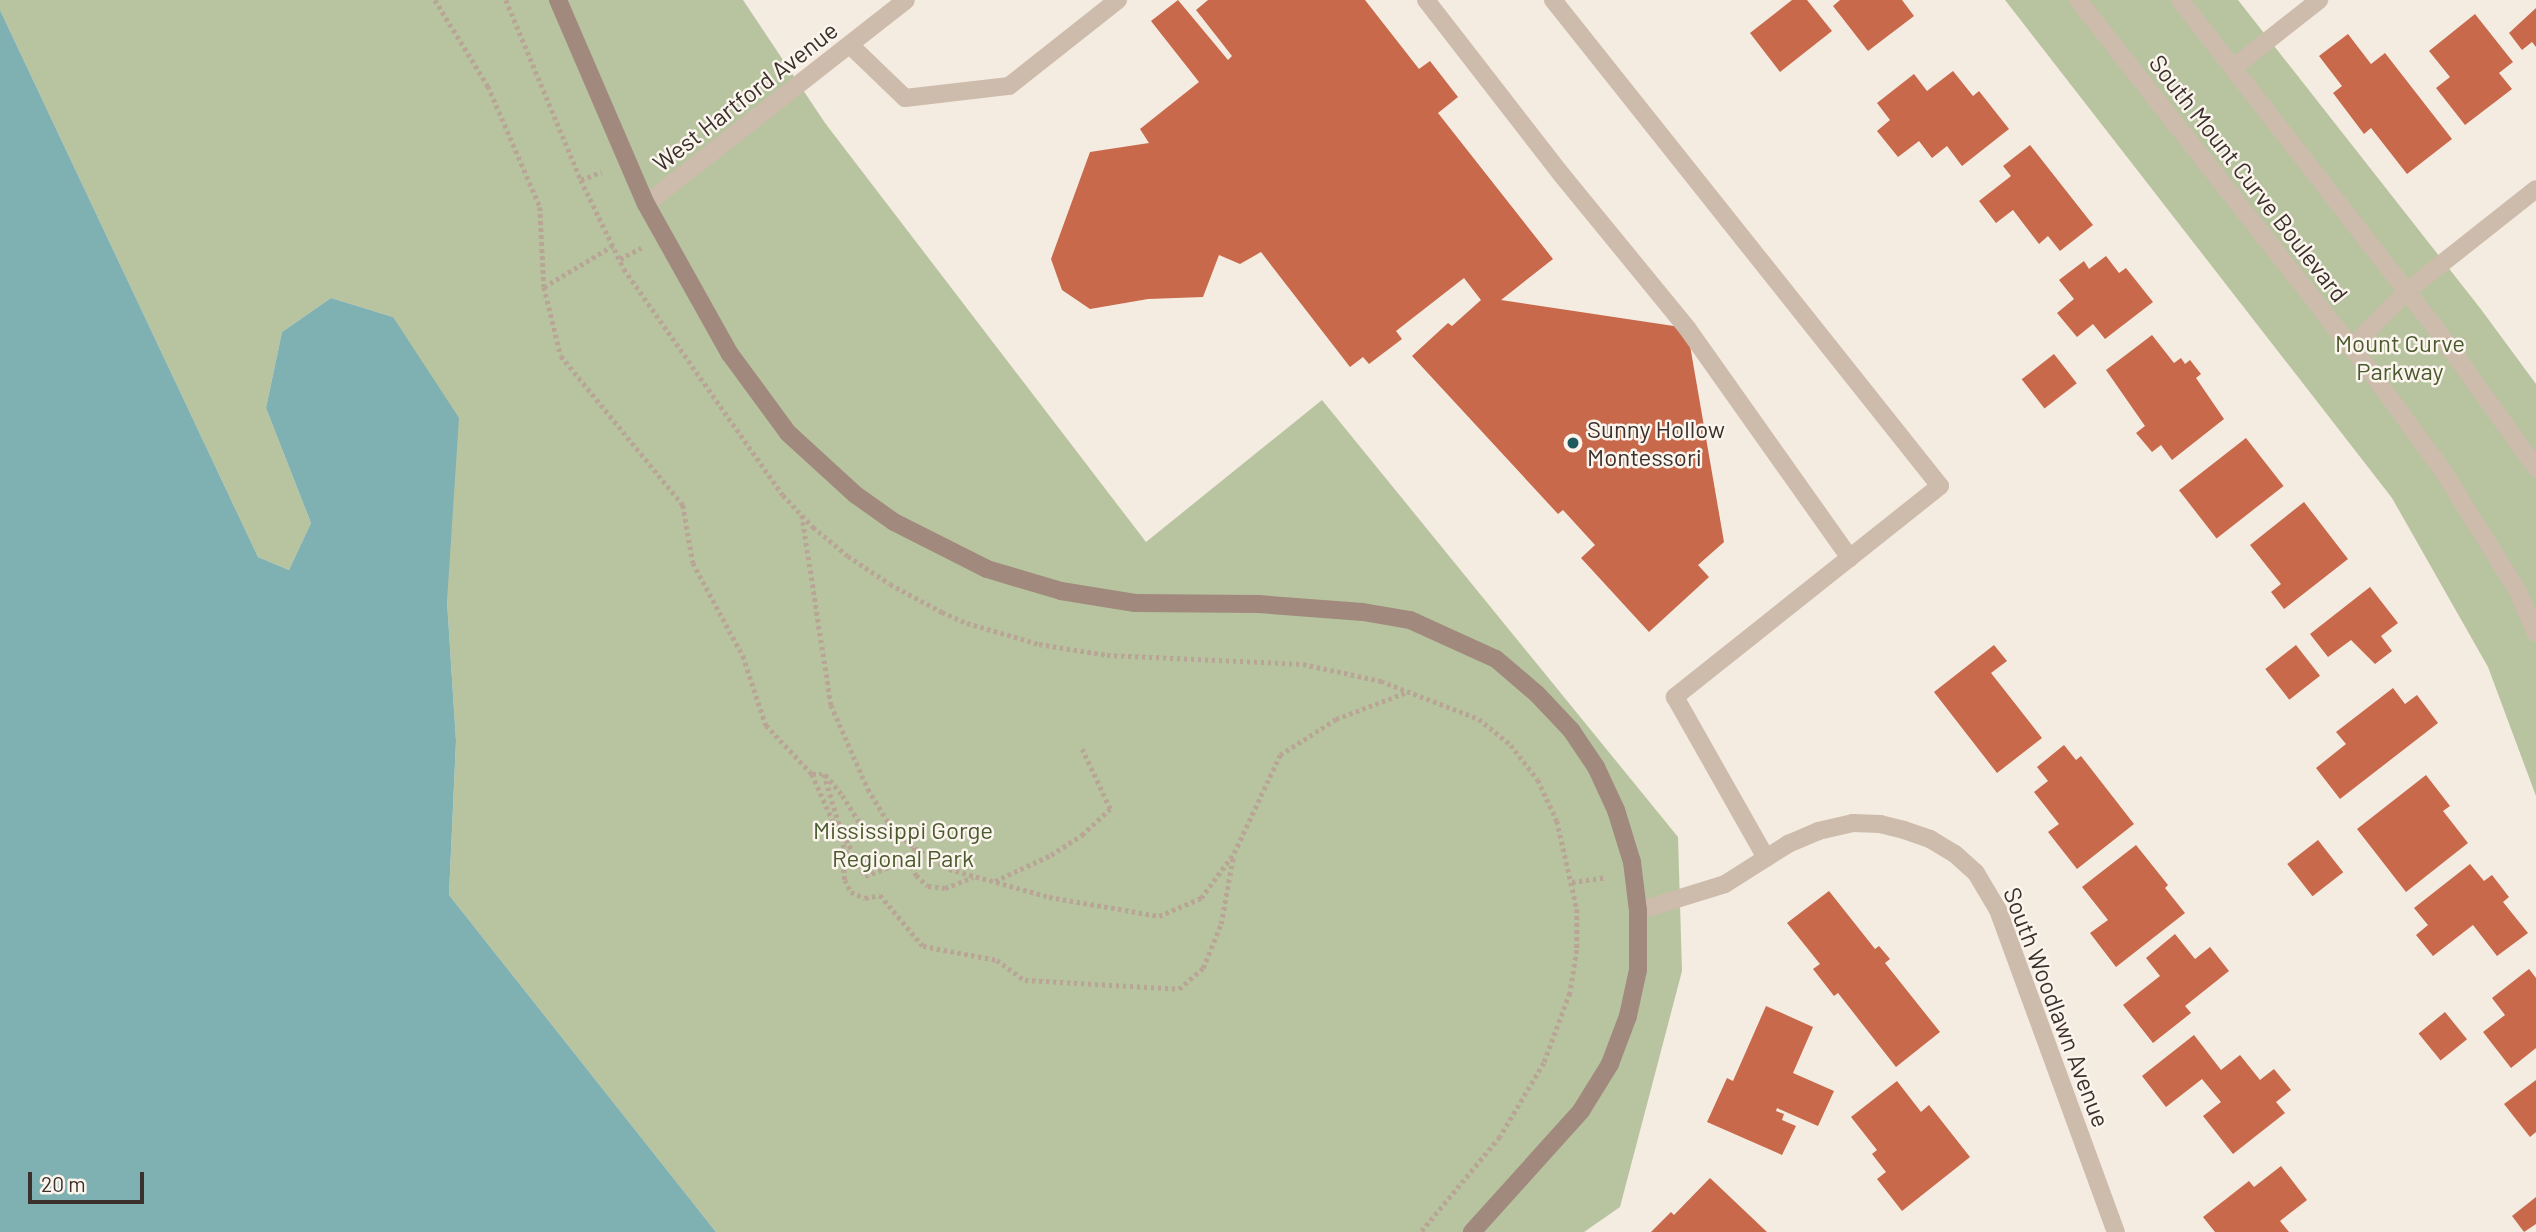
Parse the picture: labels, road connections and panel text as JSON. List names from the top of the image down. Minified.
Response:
{"streets":{"street":["West Hartford Avenue","South Mount Curve Boulevard","South Woodlawn Avenue"]},"parks":["Mount Curve Parkway","Mississippi Gorge Regional Park"],"places":["Sunny Hollow Montessori"],"scale_bar":"20 m"}
